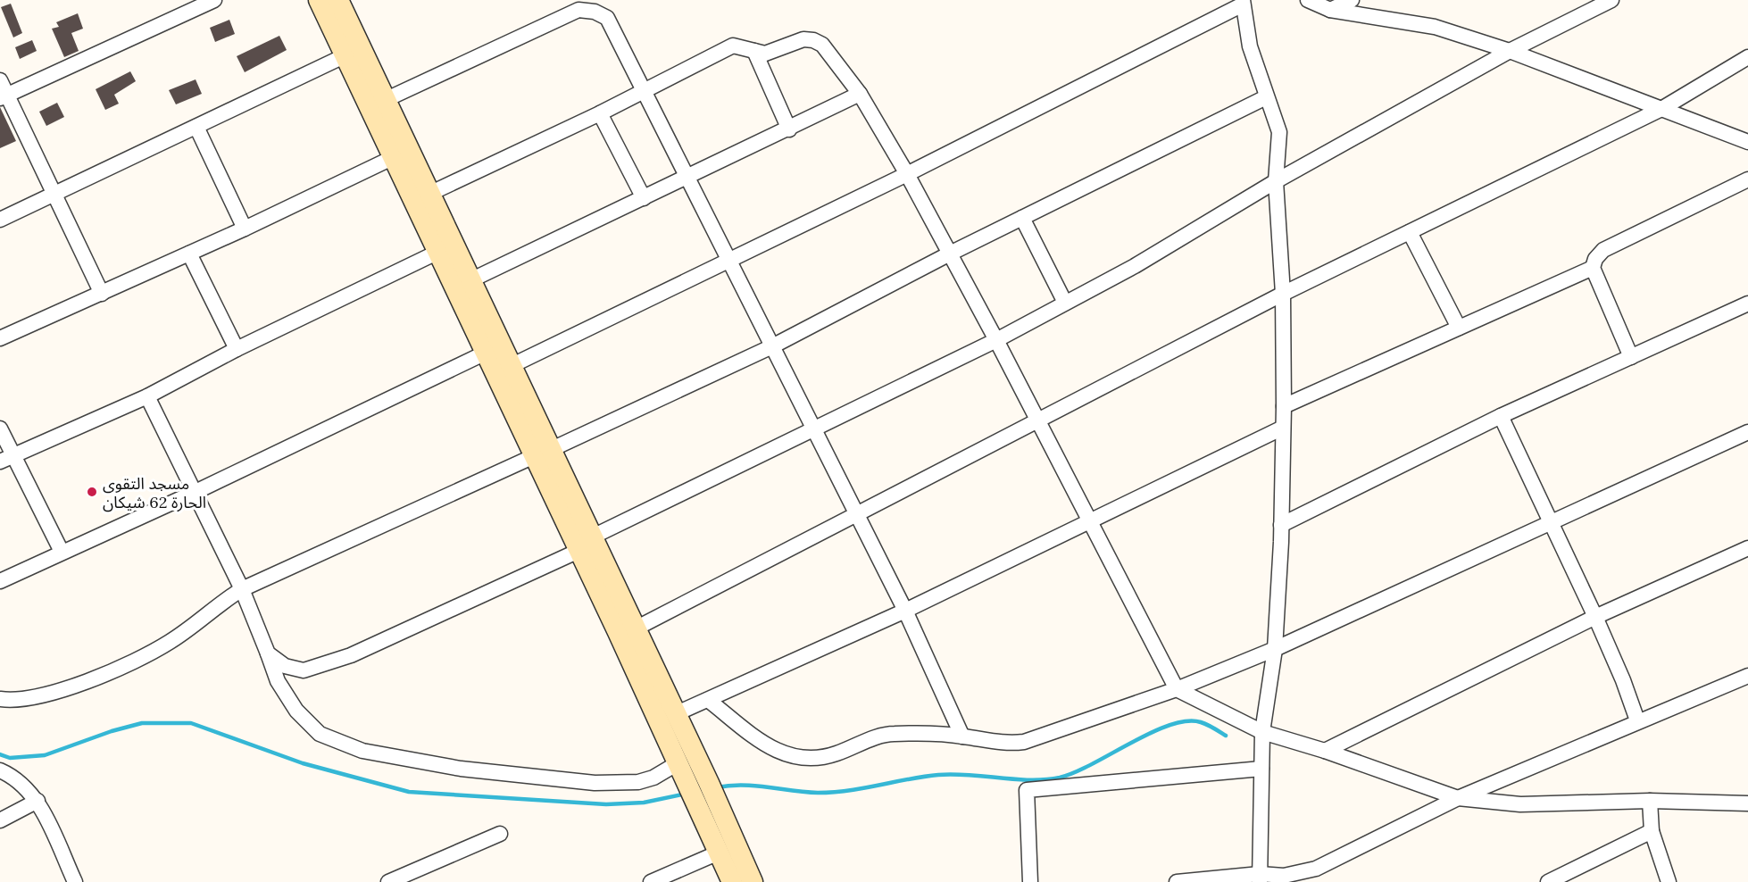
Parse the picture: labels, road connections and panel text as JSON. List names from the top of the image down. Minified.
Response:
{"places":["مسجد التقوى الحارة 62 شيكان"]}
